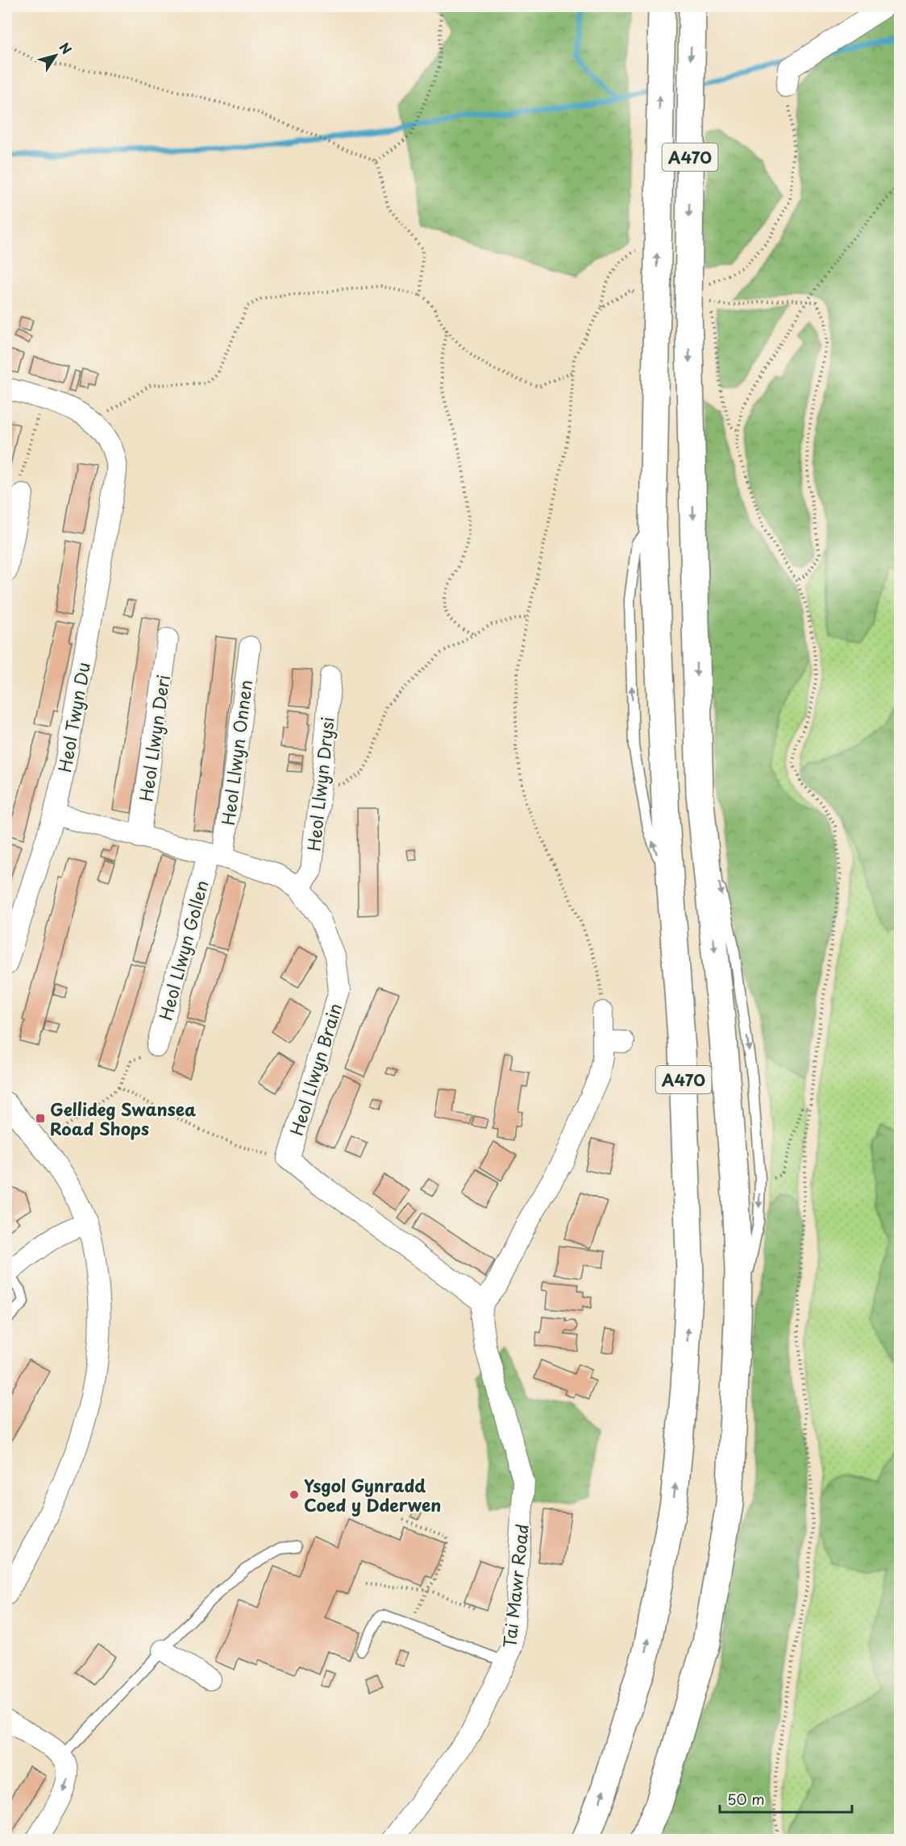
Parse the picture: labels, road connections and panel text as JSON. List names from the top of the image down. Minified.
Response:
{"streets":{"highway":["A470"],"street":["Heol Twyn Du","Heol Llwyn Deri","Heol Llwyn Onnen","Heol Llwyn Drysi","Heol Llwyn Gollen","Heol Llwyn Brain","Tai Mawr Road"]},"crossings":[["Heol Twyn Du","Heol Llwyn Brain"],["Heol Llwyn Deri","Heol Llwyn Brain"],["Heol Llwyn Onnen","Heol Llwyn Gollen"],["Heol Llwyn Onnen","Heol Llwyn Brain"],["Heol Llwyn Drysi","Heol Llwyn Brain"],["Heol Llwyn Gollen","Heol Llwyn Brain"],["Heol Llwyn Brain","Tai Mawr Road"]],"places":{"transit":["Gellideg Swansea Road Shops"],"other":["Ysgol Gynradd Coed y Dderwen"]},"scale_bar":"50 m","north":"top right"}
